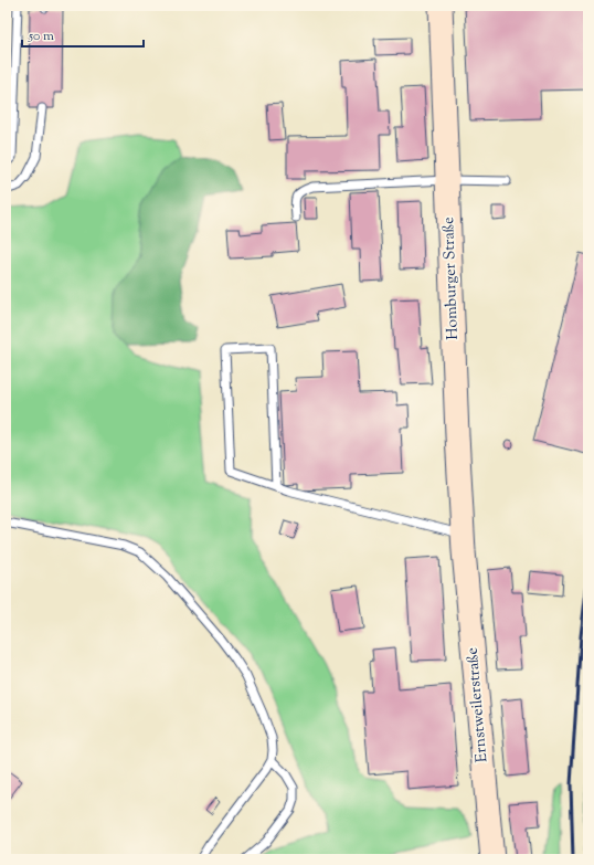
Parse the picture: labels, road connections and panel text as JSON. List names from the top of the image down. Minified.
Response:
{"streets":{"main road":["Homburger Straße","Ernstweilerstraße"]},"crossings":[["Homburger Straße","Ernstweilerstraße"]],"scale_bar":"50 m"}
